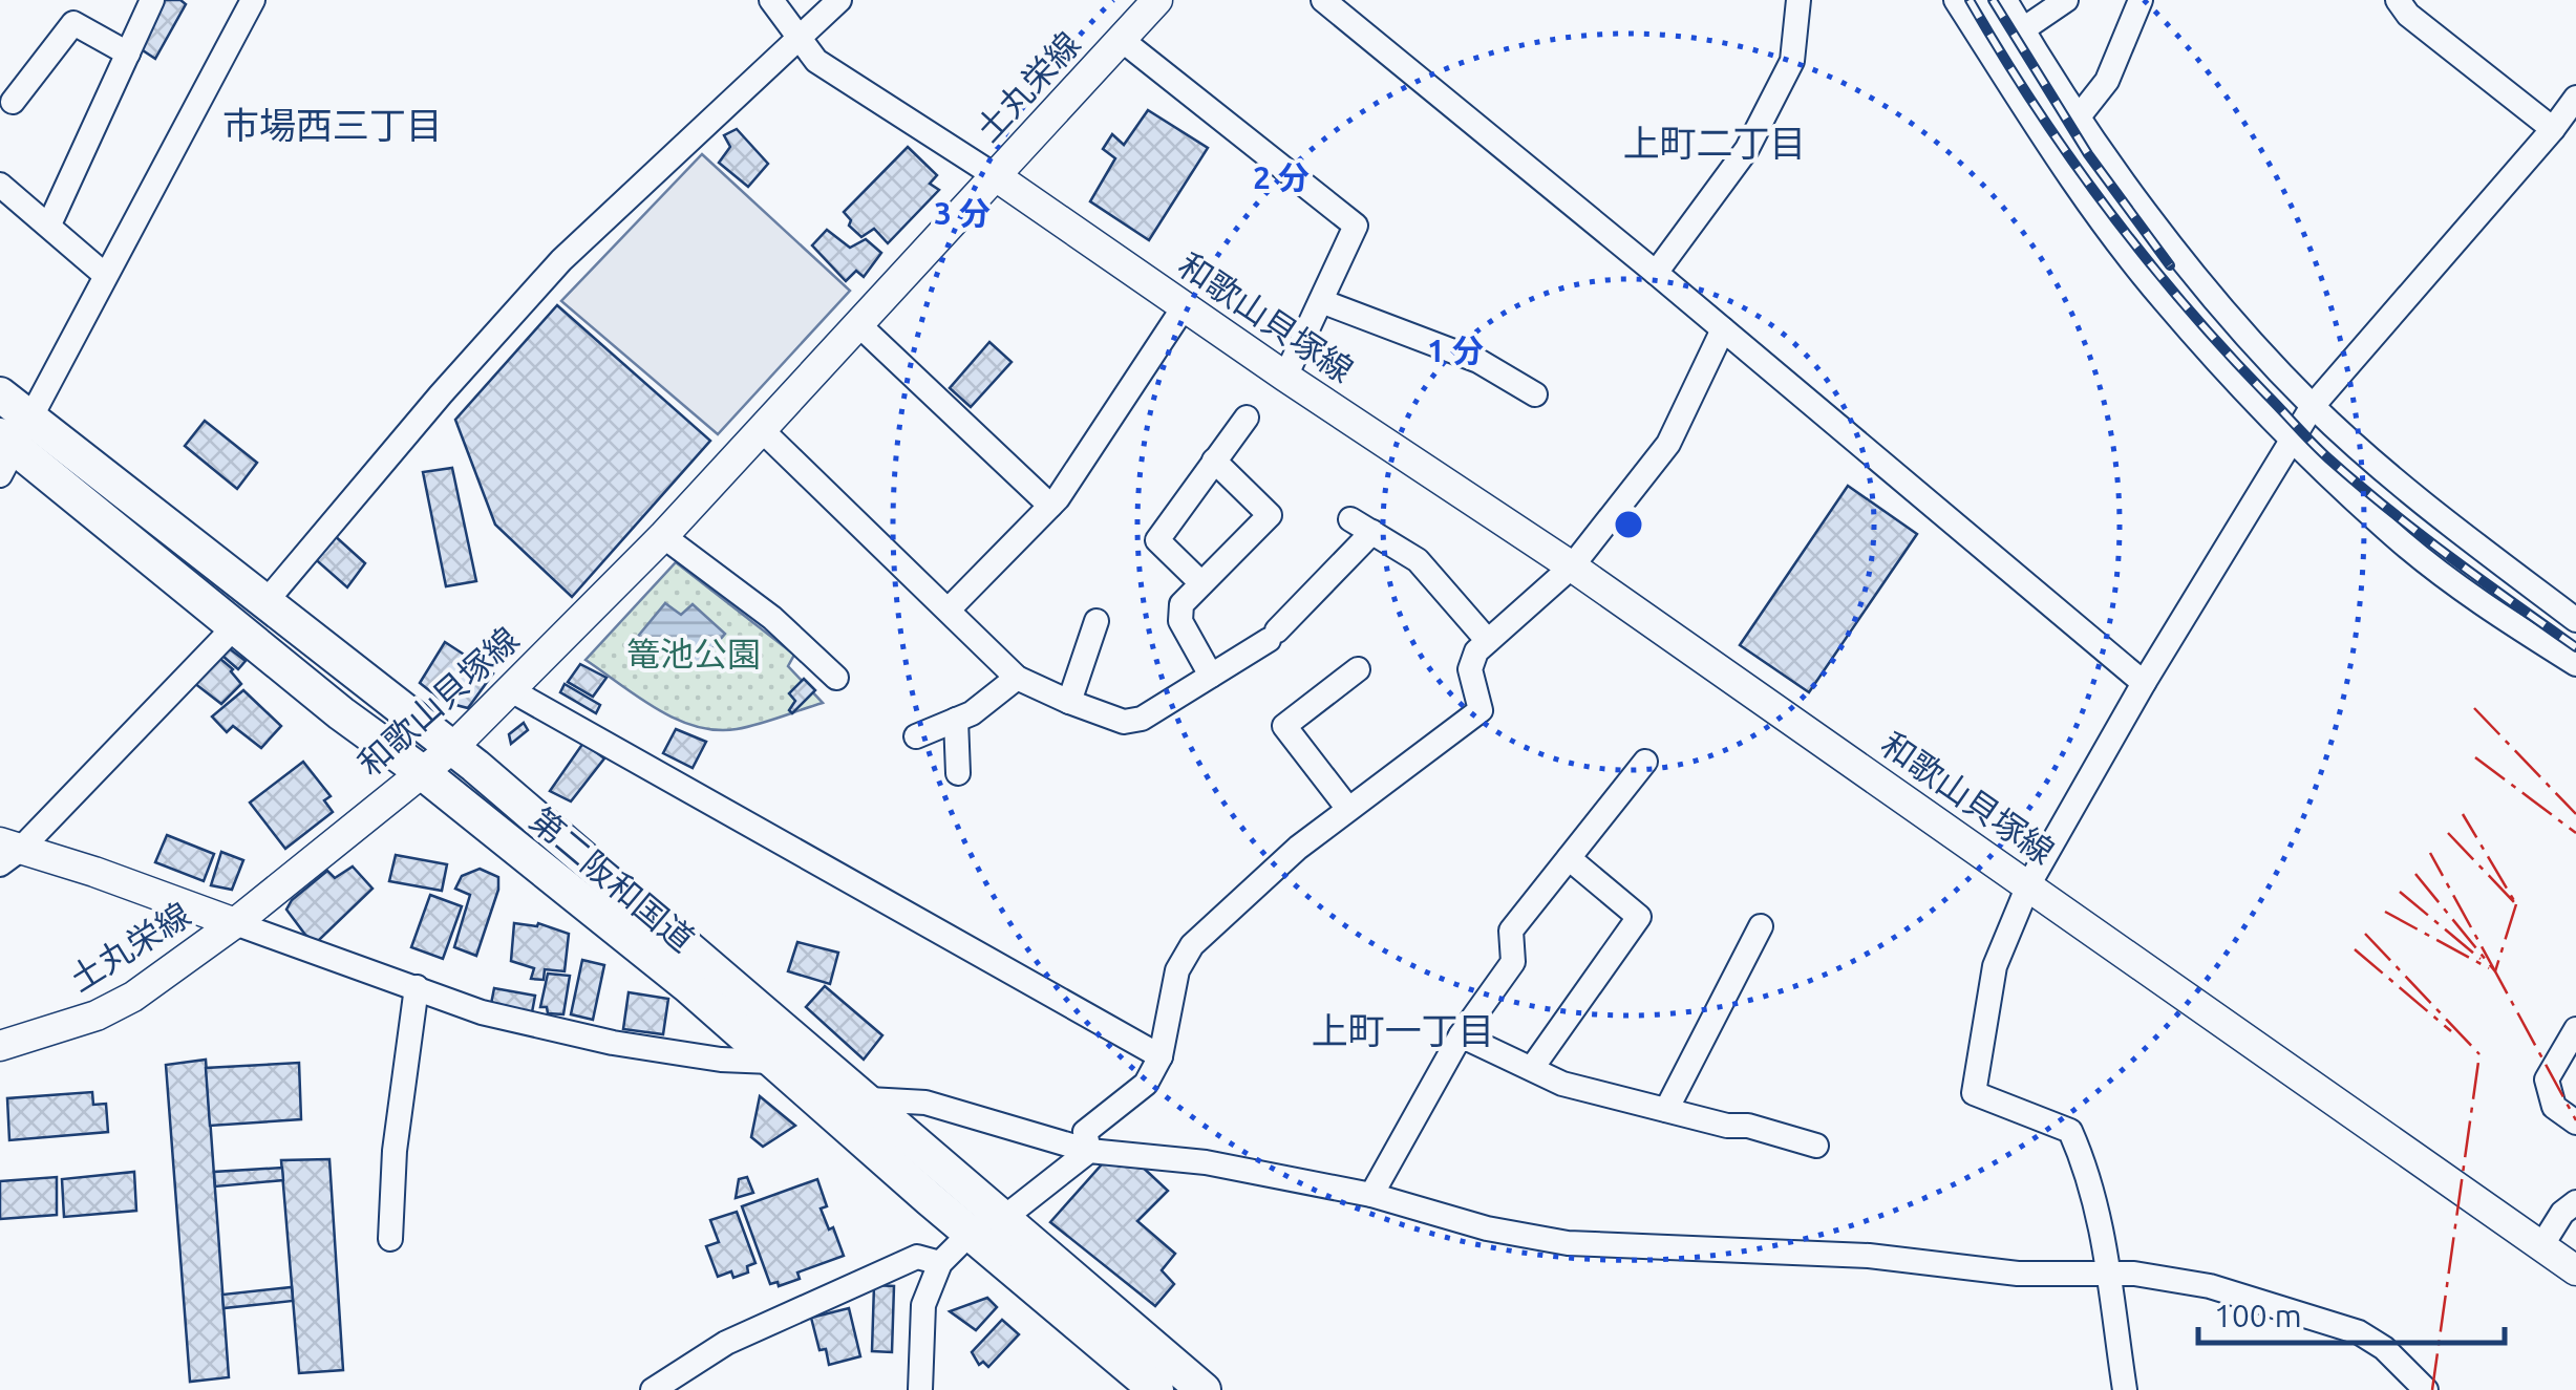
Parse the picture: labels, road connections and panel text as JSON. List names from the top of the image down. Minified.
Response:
{"streets":{"highway":["第二阪和国道"],"main road":["土丸栄線","和歌山貝塚線"]},"crossings":[["土丸栄線","和歌山貝塚線"],["和歌山貝塚線","第二阪和国道"]],"districts":["市場西三丁目","上町二丁目","上町一丁目"],"parks":["篭池公園"],"scale_bar":"100 m","rings":["2 分","3 分","1 分"]}
